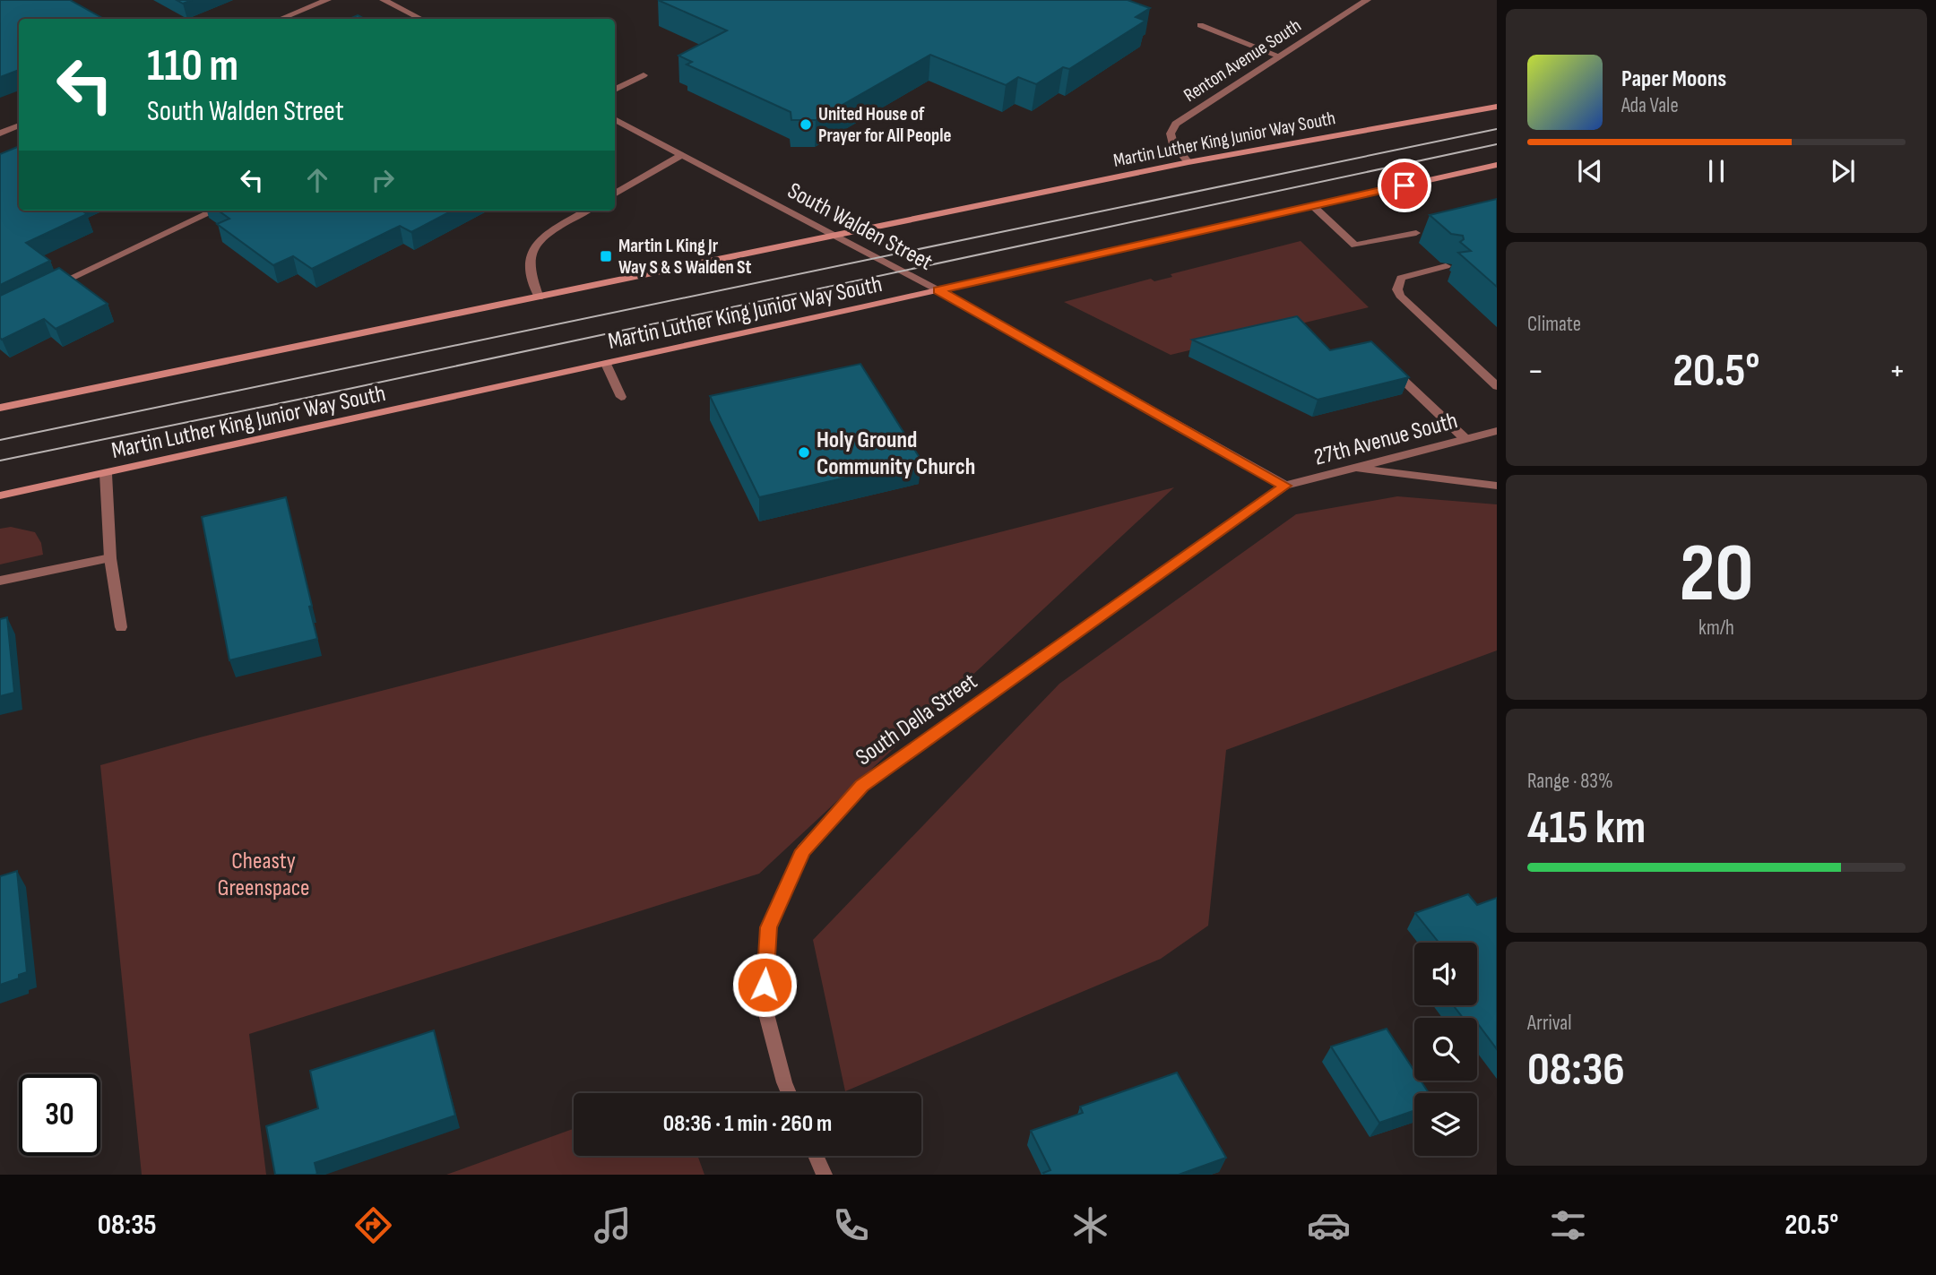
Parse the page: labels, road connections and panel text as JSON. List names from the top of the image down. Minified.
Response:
{"streets":{"main road":["Martin Luther King Junior Way South"],"street":["Renton Avenue South","South Walden Street","27th Avenue South","South Della Street"]},"crossings":[["Renton Avenue South","Martin Luther King Junior Way South"],["Martin Luther King Junior Way South","South Walden Street"],["South Walden Street","27th Avenue South"],["South Walden Street","South Della Street"],["27th Avenue South","South Della Street"]],"parks":["Cheasty Greenspace"],"places":{"other":["United House of Prayer for All People","Holy Ground Community Church"],"transit":["Martin L King Jr Way S & S Walden St"]},"page":{"turn":["110 m","South Walden Street"],"song":["Paper Moons","Ada Vale"],"tile":["Climate",["20","km/h"],["Range · 83%","415 km"],["Arrival","08:36"]],"heat":["−","20.5°","+"],"limit":"30","trip":"08:36 · 1 min · 260 m","tabs":["08:35","20.5°"]}}
